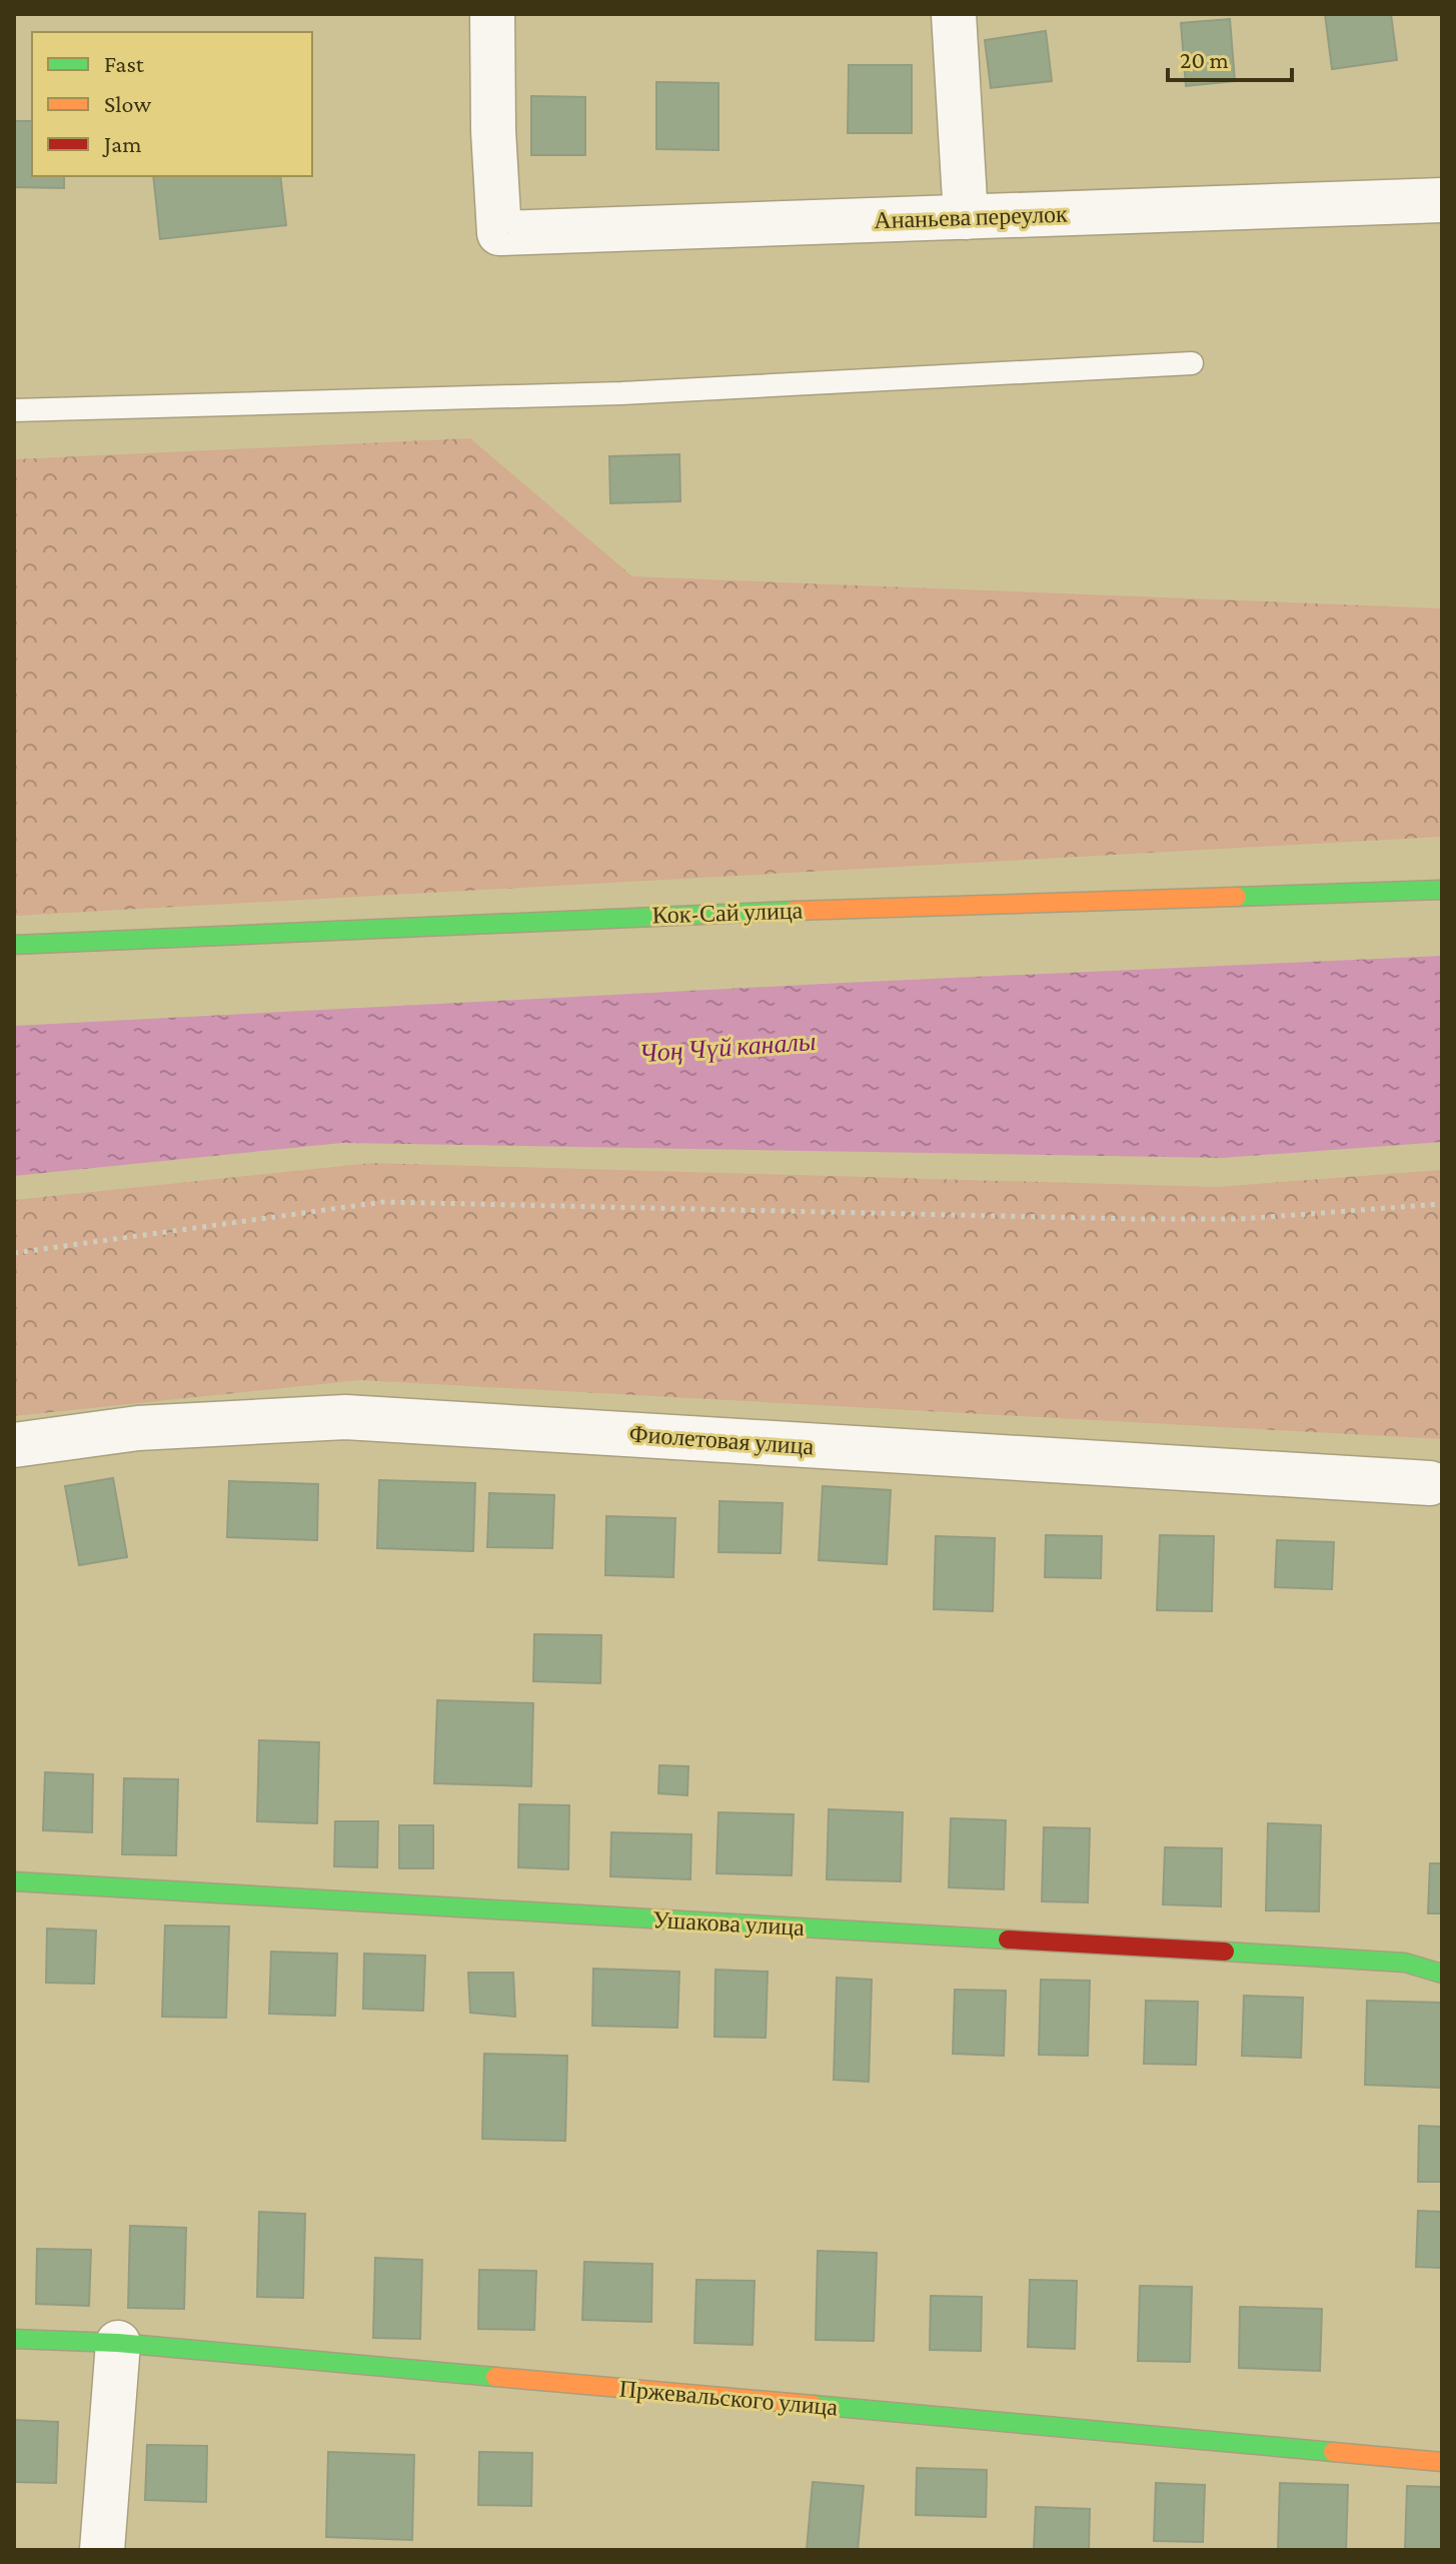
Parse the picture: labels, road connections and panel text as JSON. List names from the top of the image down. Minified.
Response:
{"streets":{"street":["Ананьева переулок","Кок-Сай улица","Фиолетовая улица","Ушакова улица","Пржевальского улица"]},"water":["Чоң Чүй каналы"],"legend":["Fast","Slow","Jam"],"scale_bar":"20 m"}
